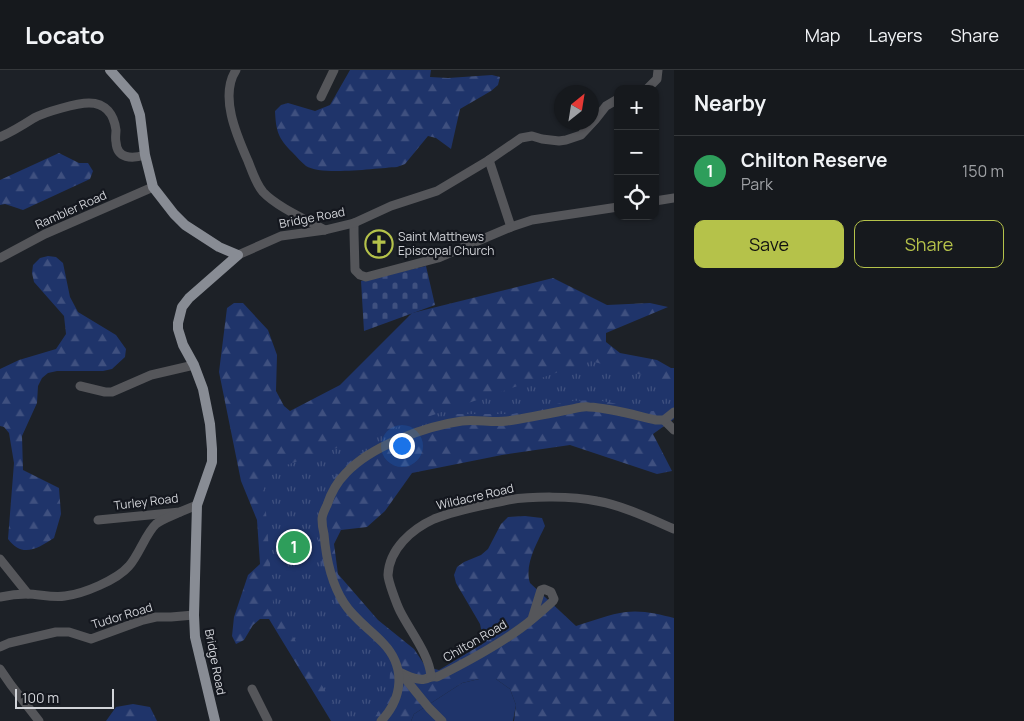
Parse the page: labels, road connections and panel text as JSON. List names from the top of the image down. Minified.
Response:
{"streets":{"main road":["Bridge Road"],"street":["Rambler Road","Wildacre Road","Turley Road","Tudor Road","Chilton Road"]},"crossings":[["Bridge Road","Turley Road"],["Bridge Road","Tudor Road"],["Wildacre Road","Chilton Road"]],"places":{"church":["Saint Matthews Episcopal Church"]},"scale_bar":"100 m","north":"top right","page":{"header":"Locato","nav":["Map","Layers","Share"],"heading":"Nearby","map_buttons":["+","−"],"list":[{"mark":"1","name":"Chilton Reserve","note":"Park","value":"150 m"}],"buttons":["Save","Share"],"pins":"1","scale":"100 m"}}
